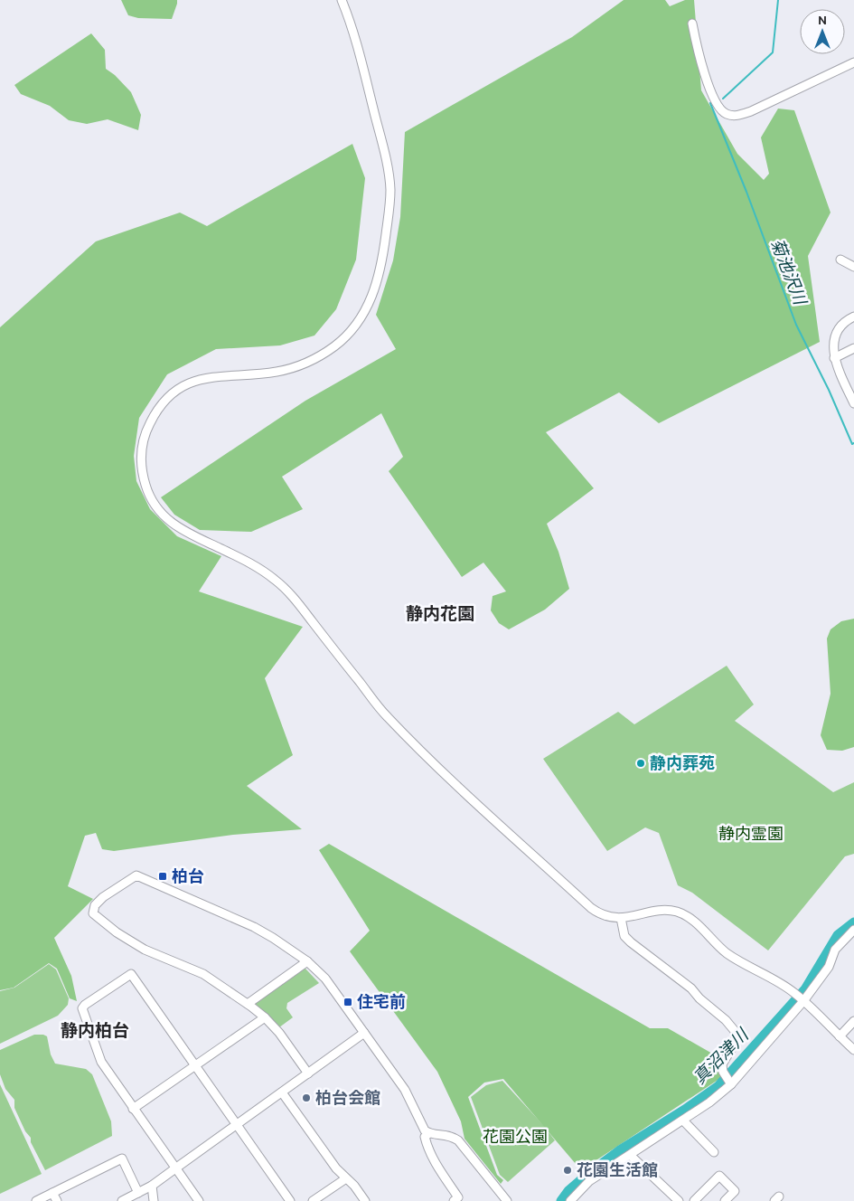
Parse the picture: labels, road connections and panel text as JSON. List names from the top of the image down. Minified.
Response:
{"districts":["静内花園","静内柏台"],"water":["菊池沢川","真沼津川"],"parks":["静内霊園","花園公園"],"places":{"other":["静内葬苑","柏台会館","花園生活館"],"transit":["柏台","住宅前"]},"north":"top"}
